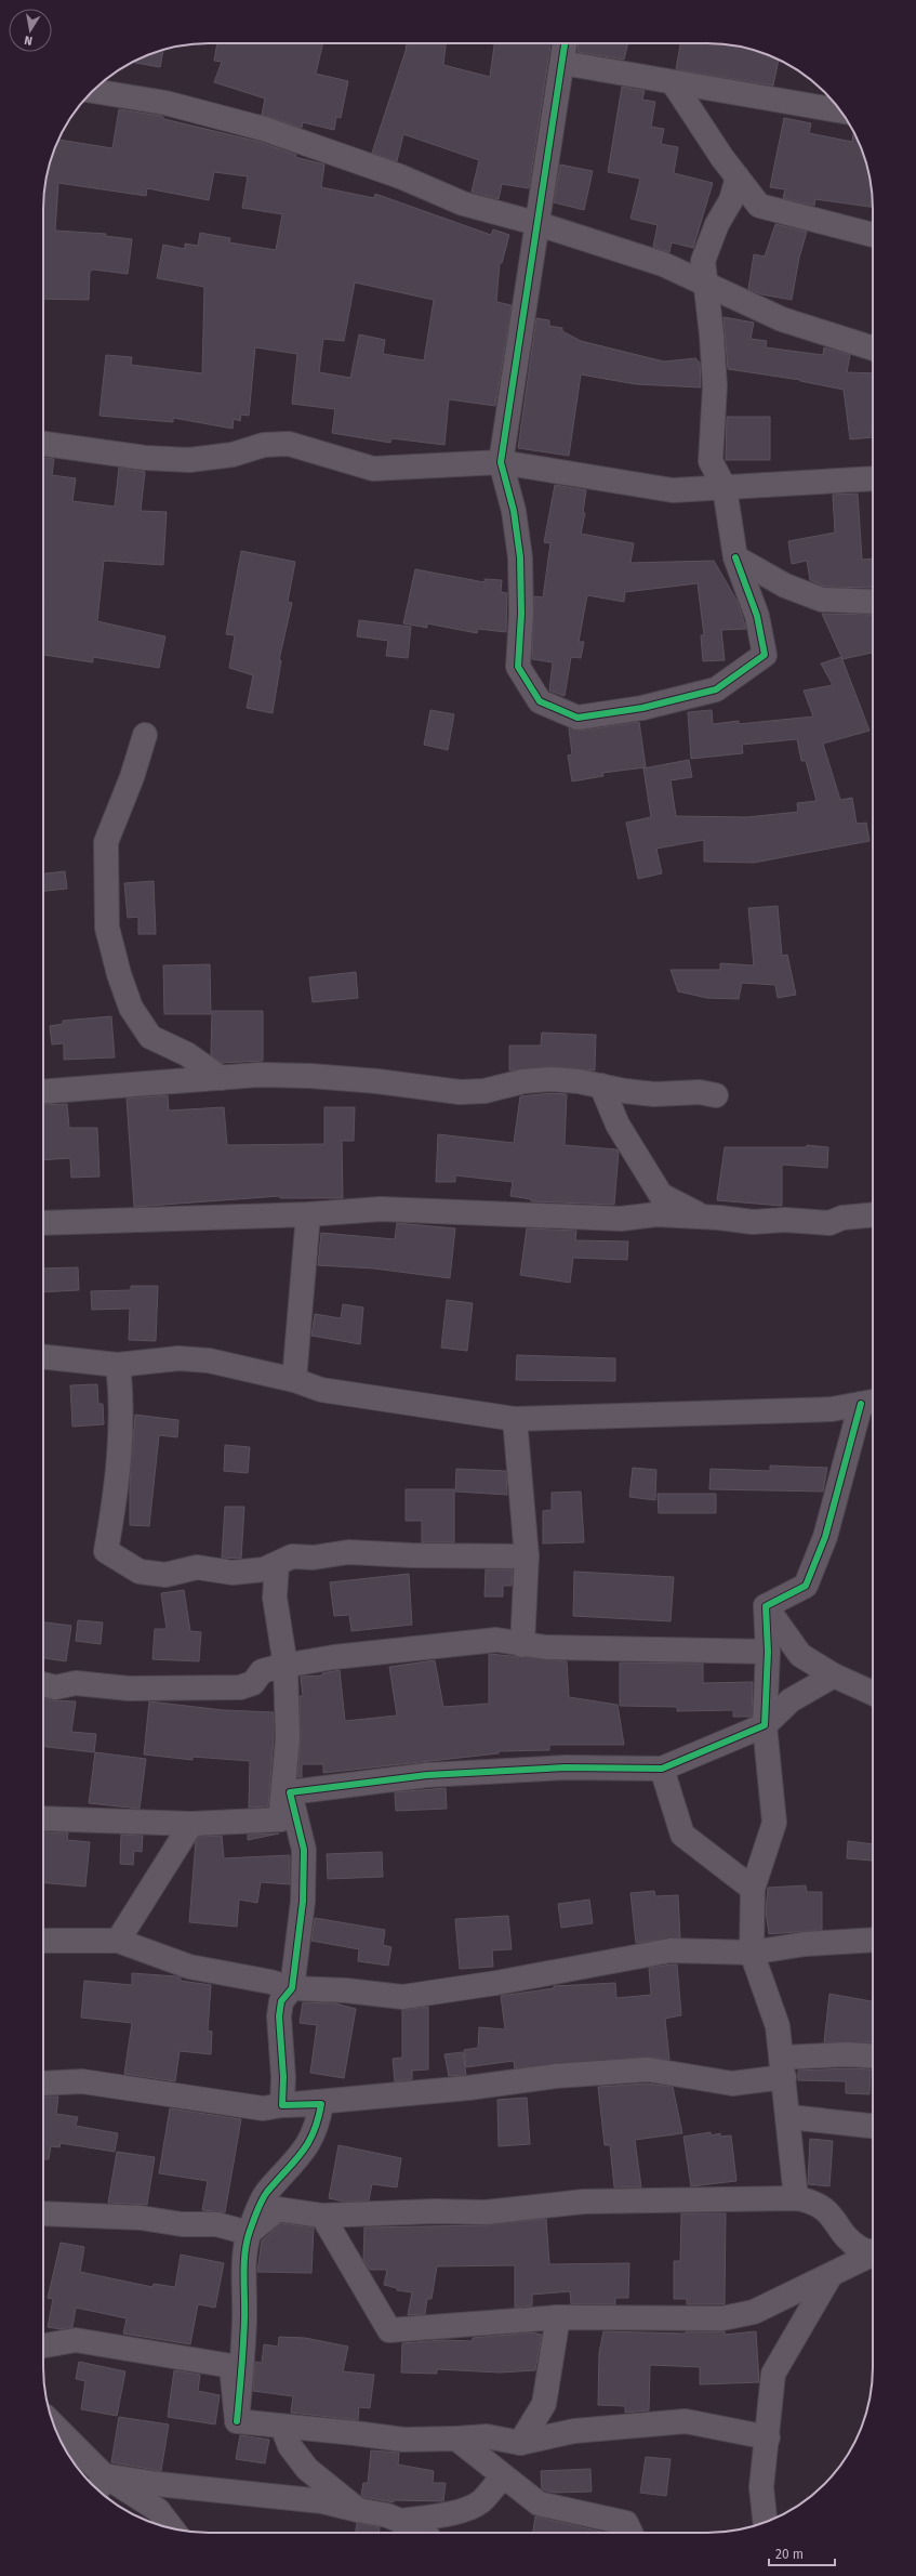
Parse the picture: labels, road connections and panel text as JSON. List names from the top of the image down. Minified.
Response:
{"scale_bar":"20 m","north":"bottom"}
